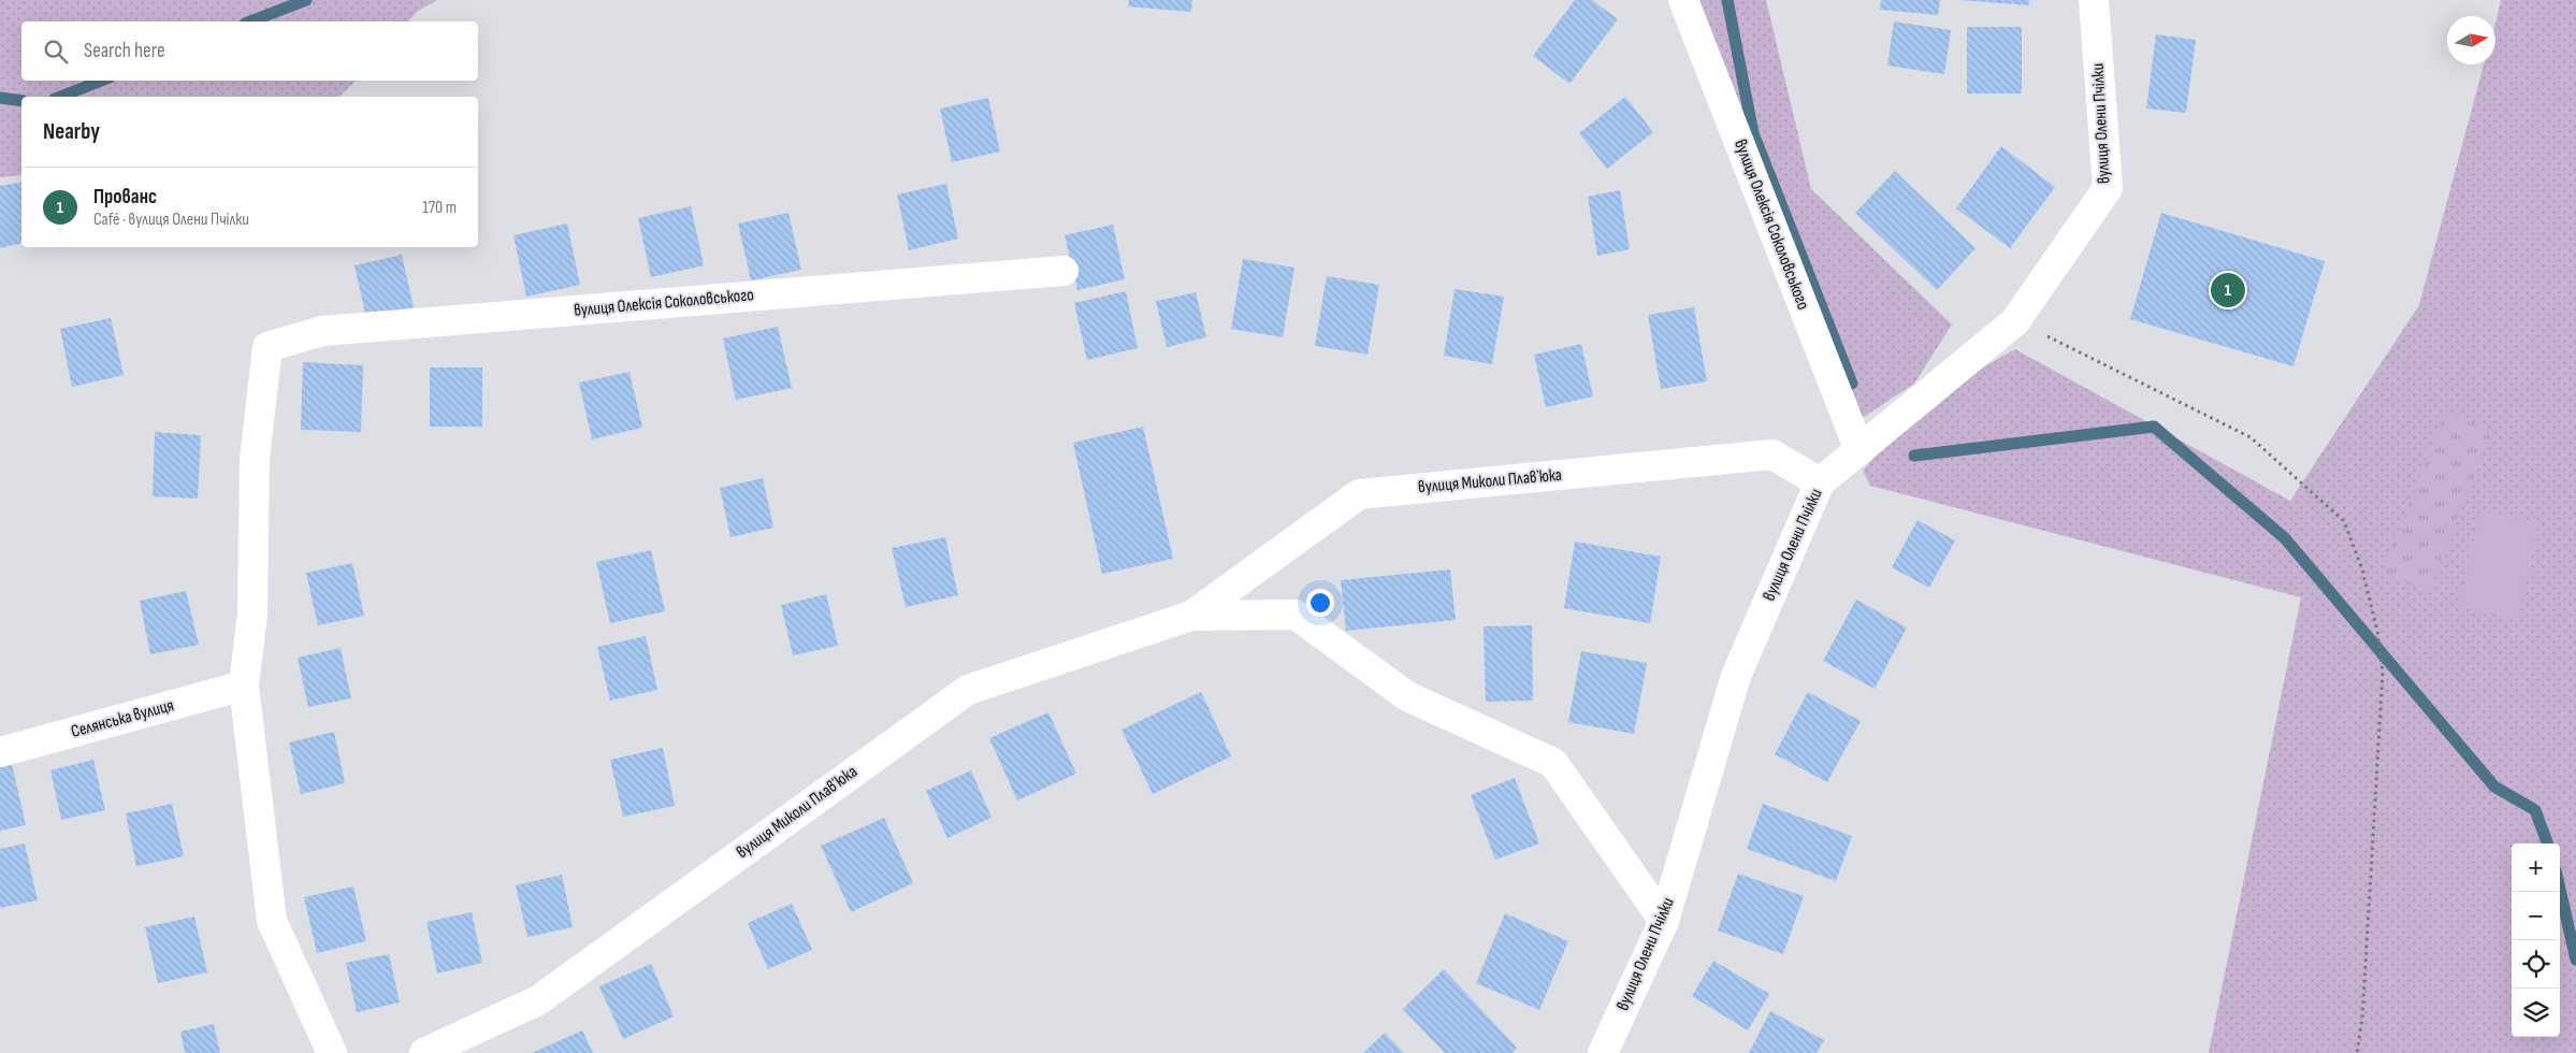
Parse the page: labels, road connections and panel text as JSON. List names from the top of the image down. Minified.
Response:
{"streets":{"street":["вулиця Олени Пчілки","вулиця Олексія Соколовського","вулиця Миколи Плавʼюка","Селянська вулиця"]},"crossings":[["вулиця Олени Пчілки","вулиця Олексія Соколовського"],["вулиця Олени Пчілки","вулиця Миколи Плавʼюка"],["вулиця Олексія Соколовського","Селянська вулиця"]],"north":"right","page":{"search":"Search here","heading":"Nearby","list":[{"mark":"1","name":"Прованс","note":"Café · вулиця Олени Пчілки","value":"170 m"}],"pins":"1","map_buttons":["+","−"]}}
